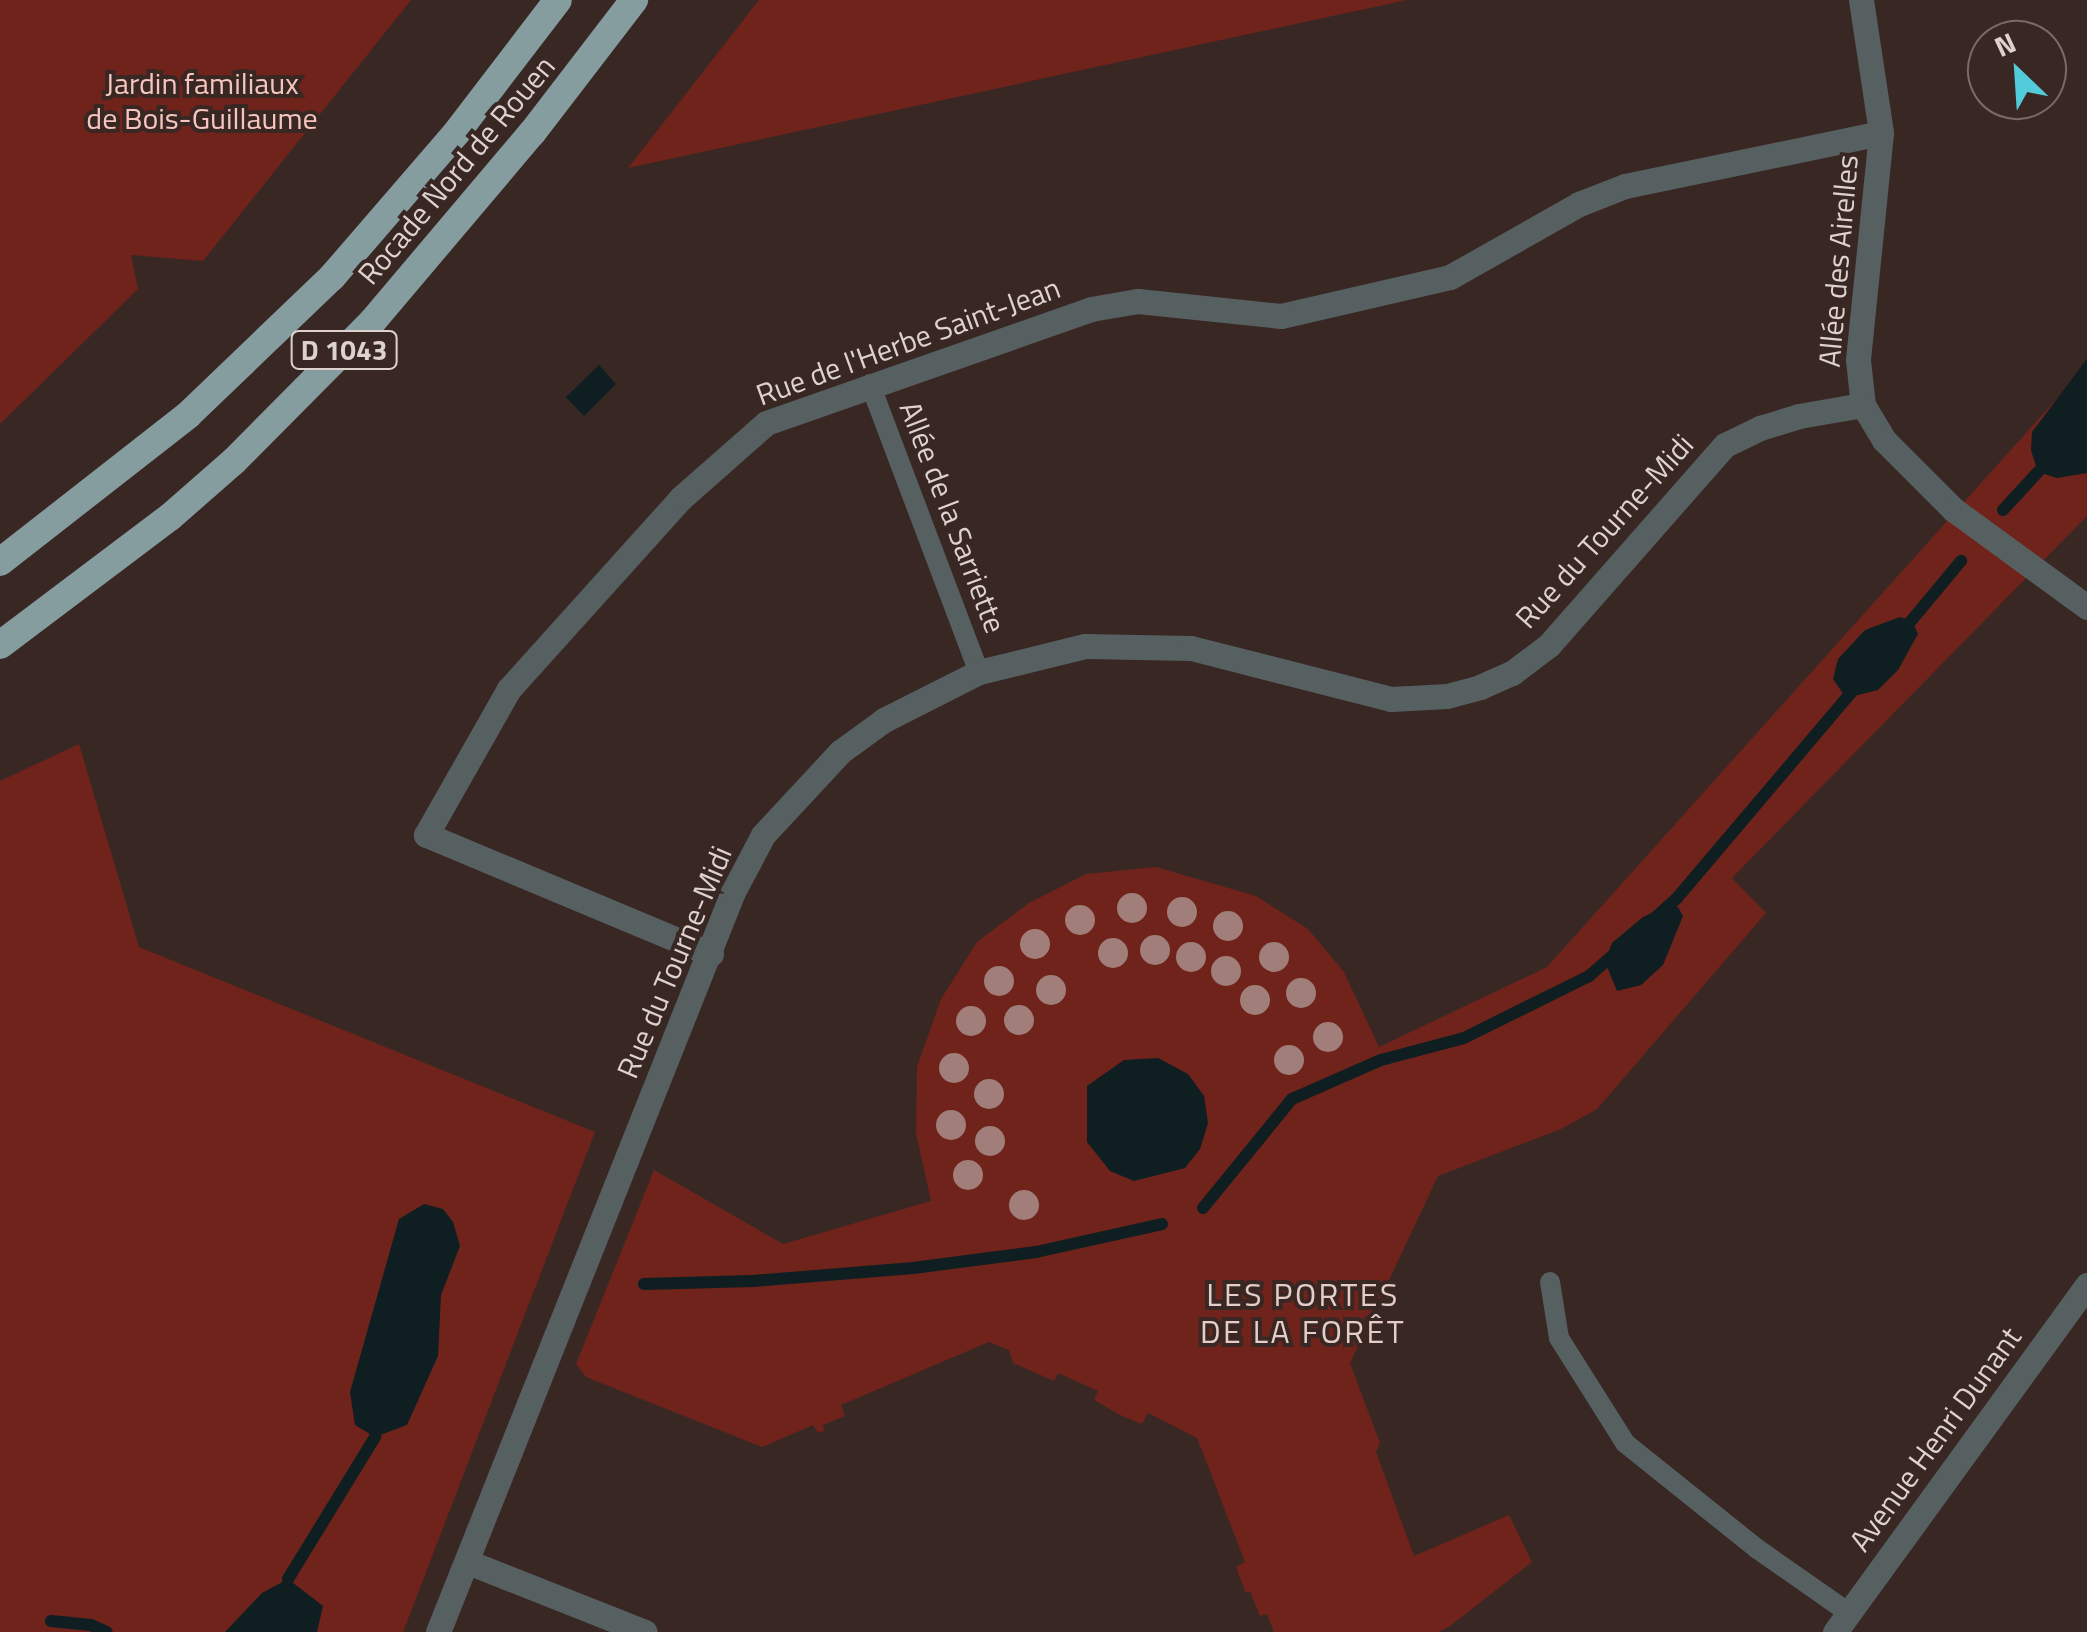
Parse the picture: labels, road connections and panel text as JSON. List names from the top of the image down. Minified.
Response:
{"streets":{"highway":["Rocade Nord de Rouen","D 1043"],"street":["Allée des Airelles","Rue de l'Herbe Saint-Jean","Rue du Tourne-Midi","Avenue Henri Dunant"],"lane":["Allée de la Sarriette"]},"crossings":[["Allée des Airelles","Rue de l'Herbe Saint-Jean"],["Allée des Airelles","Rue du Tourne-Midi"],["Rue de l'Herbe Saint-Jean","Allée de la Sarriette"],["Rue de l'Herbe Saint-Jean","Rue du Tourne-Midi"],["Allée de la Sarriette","Rue du Tourne-Midi"]],"districts":["LES PORTES DE LA FORÊT"],"parks":["Jardin familiaux de Bois-Guillaume"],"north":"top left"}
